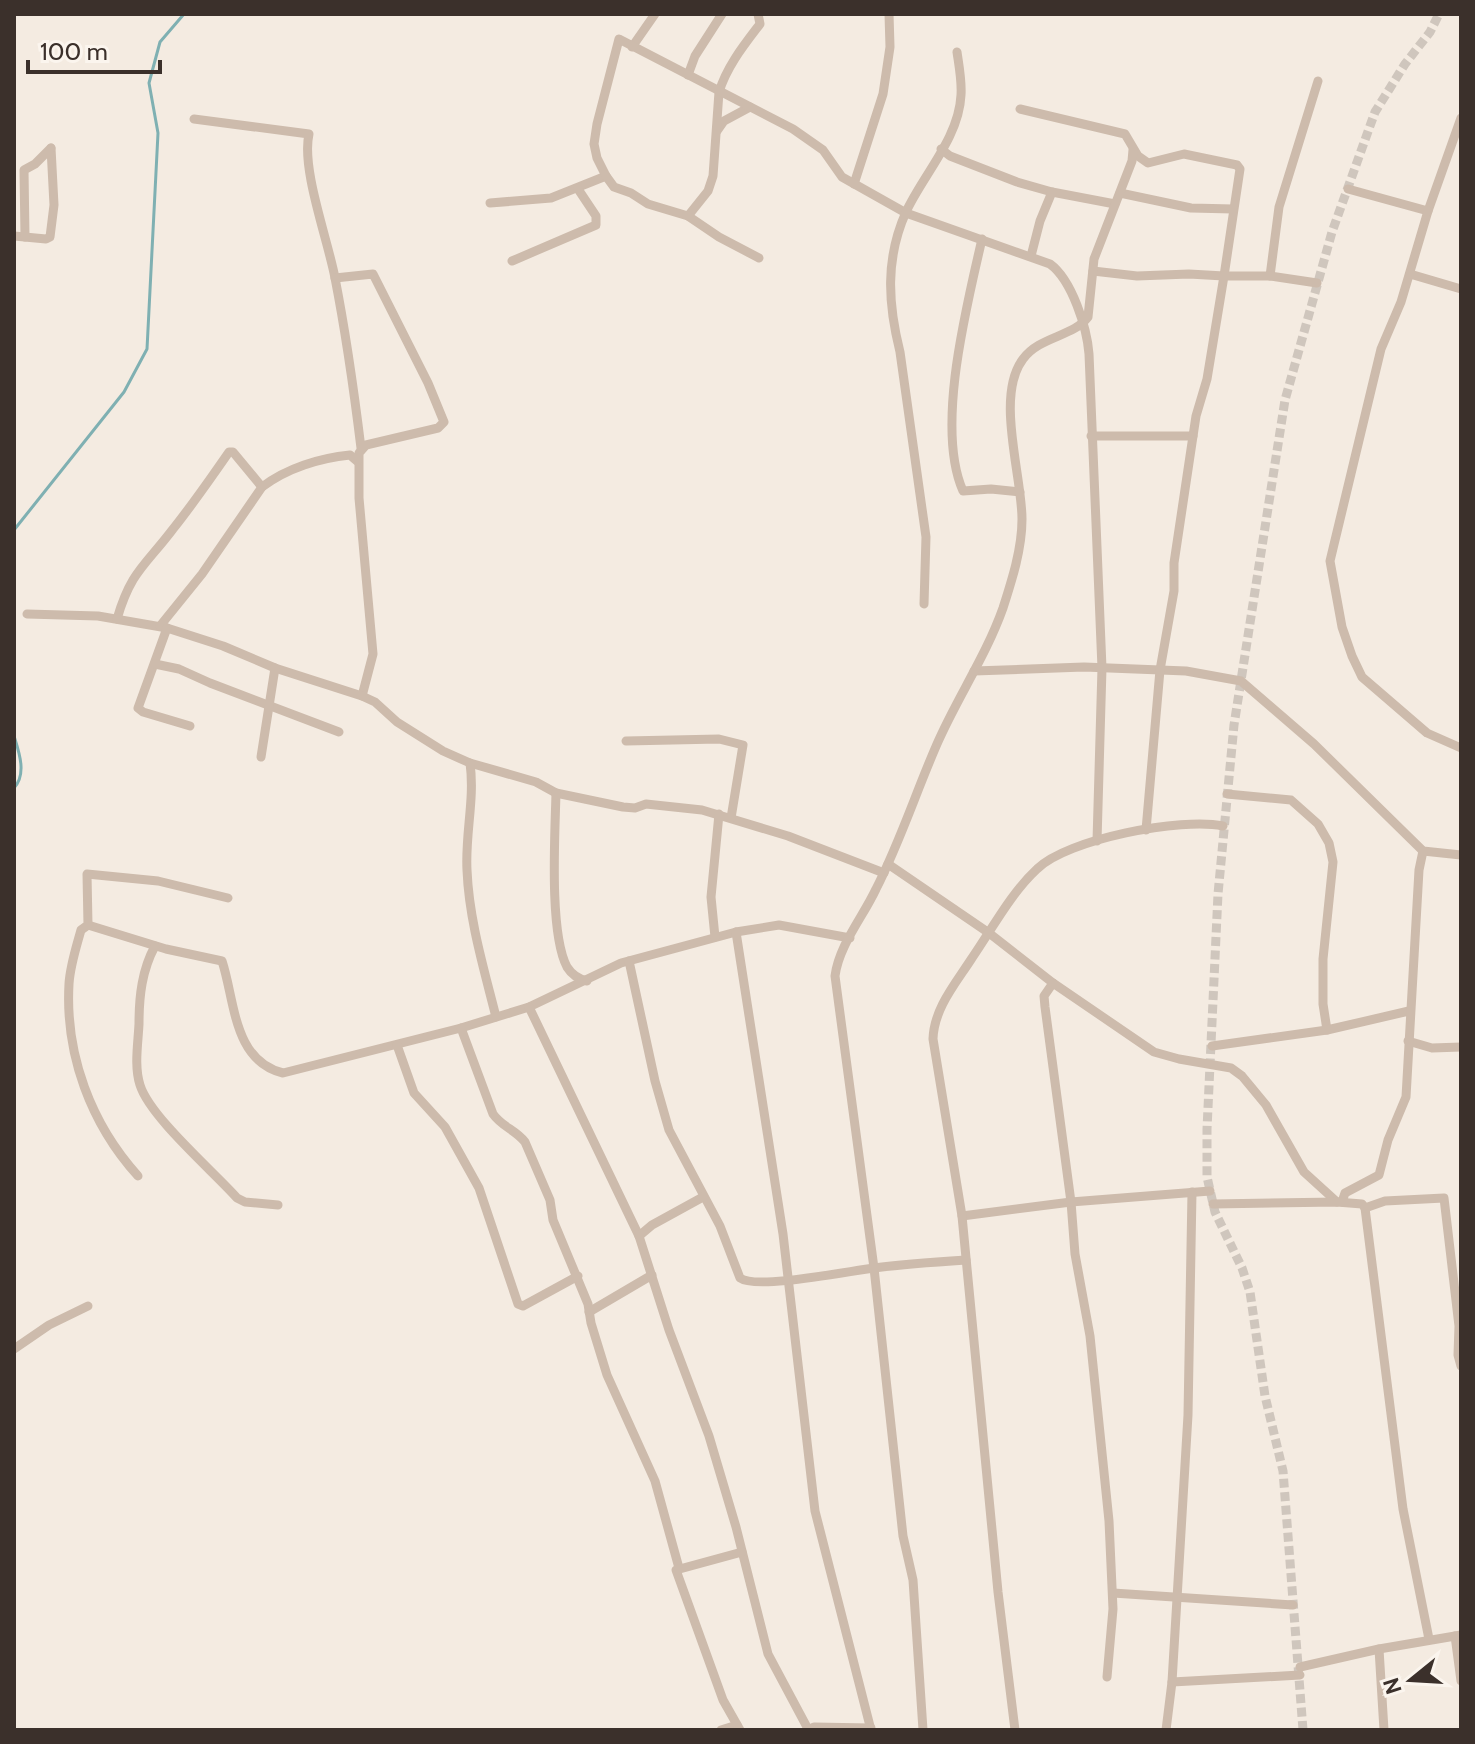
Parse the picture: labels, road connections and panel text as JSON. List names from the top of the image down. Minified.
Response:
{"scale_bar":"100 m","north":"left"}
